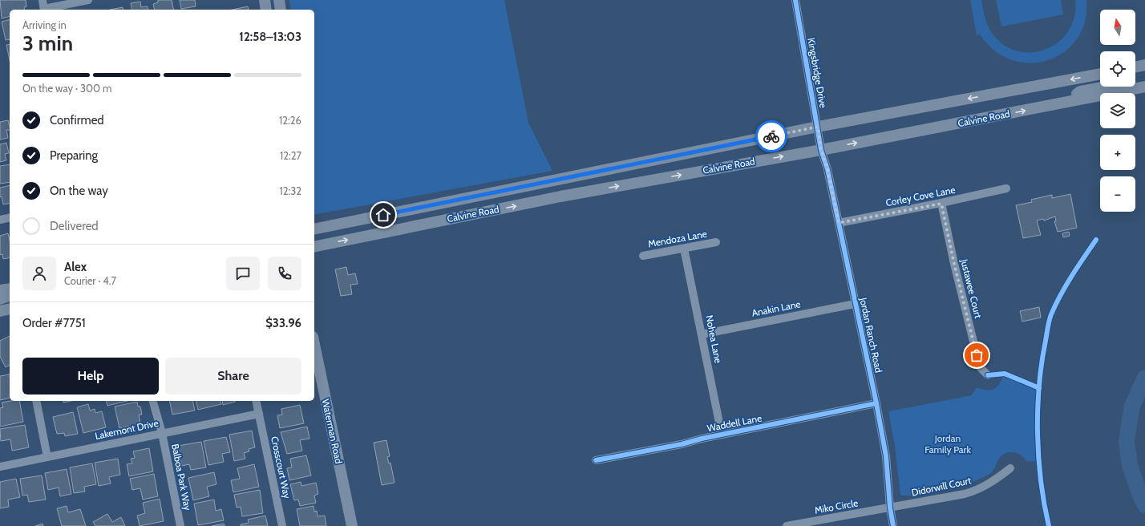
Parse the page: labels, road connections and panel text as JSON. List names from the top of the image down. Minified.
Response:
{"streets":{"main road":["Calvine Road","Waterman Road"],"street":["Kingsbridge Drive","Corley Cove Lane","Mendoza Lane","Justawee Court","Anakin Lane","Jordan Ranch Road","Nohea Lane","Waddell Lane","Lakemont Drive","Crosscourt Way","Balboa Park Way","Didorwill Court","Miko Circle"]},"crossings":[["Kingsbridge Drive","Calvine Road"],["Kingsbridge Drive","Jordan Ranch Road"],["Calvine Road","Jordan Ranch Road"],["Corley Cove Lane","Justawee Court"],["Corley Cove Lane","Jordan Ranch Road"],["Mendoza Lane","Nohea Lane"],["Anakin Lane","Jordan Ranch Road"],["Anakin Lane","Nohea Lane"],["Jordan Ranch Road","Waddell Lane"],["Jordan Ranch Road","Didorwill Court"],["Jordan Ranch Road","Miko Circle"],["Nohea Lane","Waddell Lane"],["Lakemont Drive","Crosscourt Way"],["Lakemont Drive","Balboa Park Way"],["Didorwill Court","Miko Circle"]],"parks":["Jordan Family Park"],"north":"top","page":{"map_buttons":["+","−"],"heading":["3 min","Arriving in","12:58–13:03"],"panel":["Alex","Courier · 4.7","Order #7751","$33.96"],"bar":"On the way · 300 m","list":[["Confirmed","12:26"],["Preparing","12:27"],["On the way","12:32"],"Delivered"],"buttons":["Help","Share"]}}
